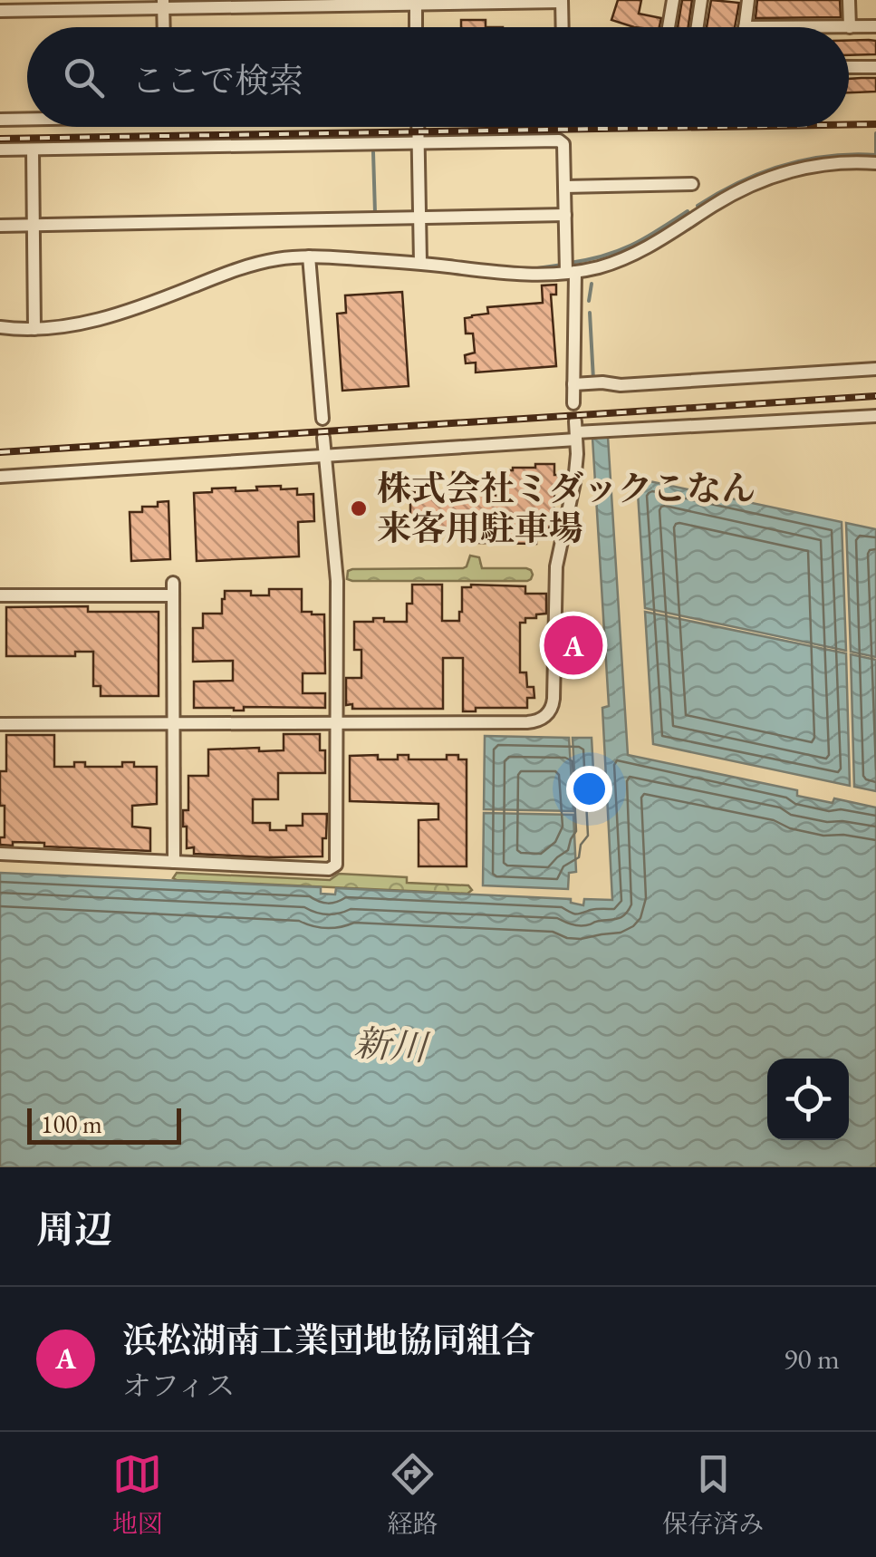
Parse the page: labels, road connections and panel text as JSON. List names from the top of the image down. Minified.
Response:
{"water":["新川"],"places":["株式会社ミダックこなん 来客用駐車場"],"scale_bar":"100 m","page":{"search":"ここで検索","pins":"A","scale":"100 m","heading":"周辺","list":[{"mark":"A","name":"浜松湖南工業団地協同組合","note":"オフィス","value":"90 m"}],"nav":["地図","経路","保存済み"]}}
